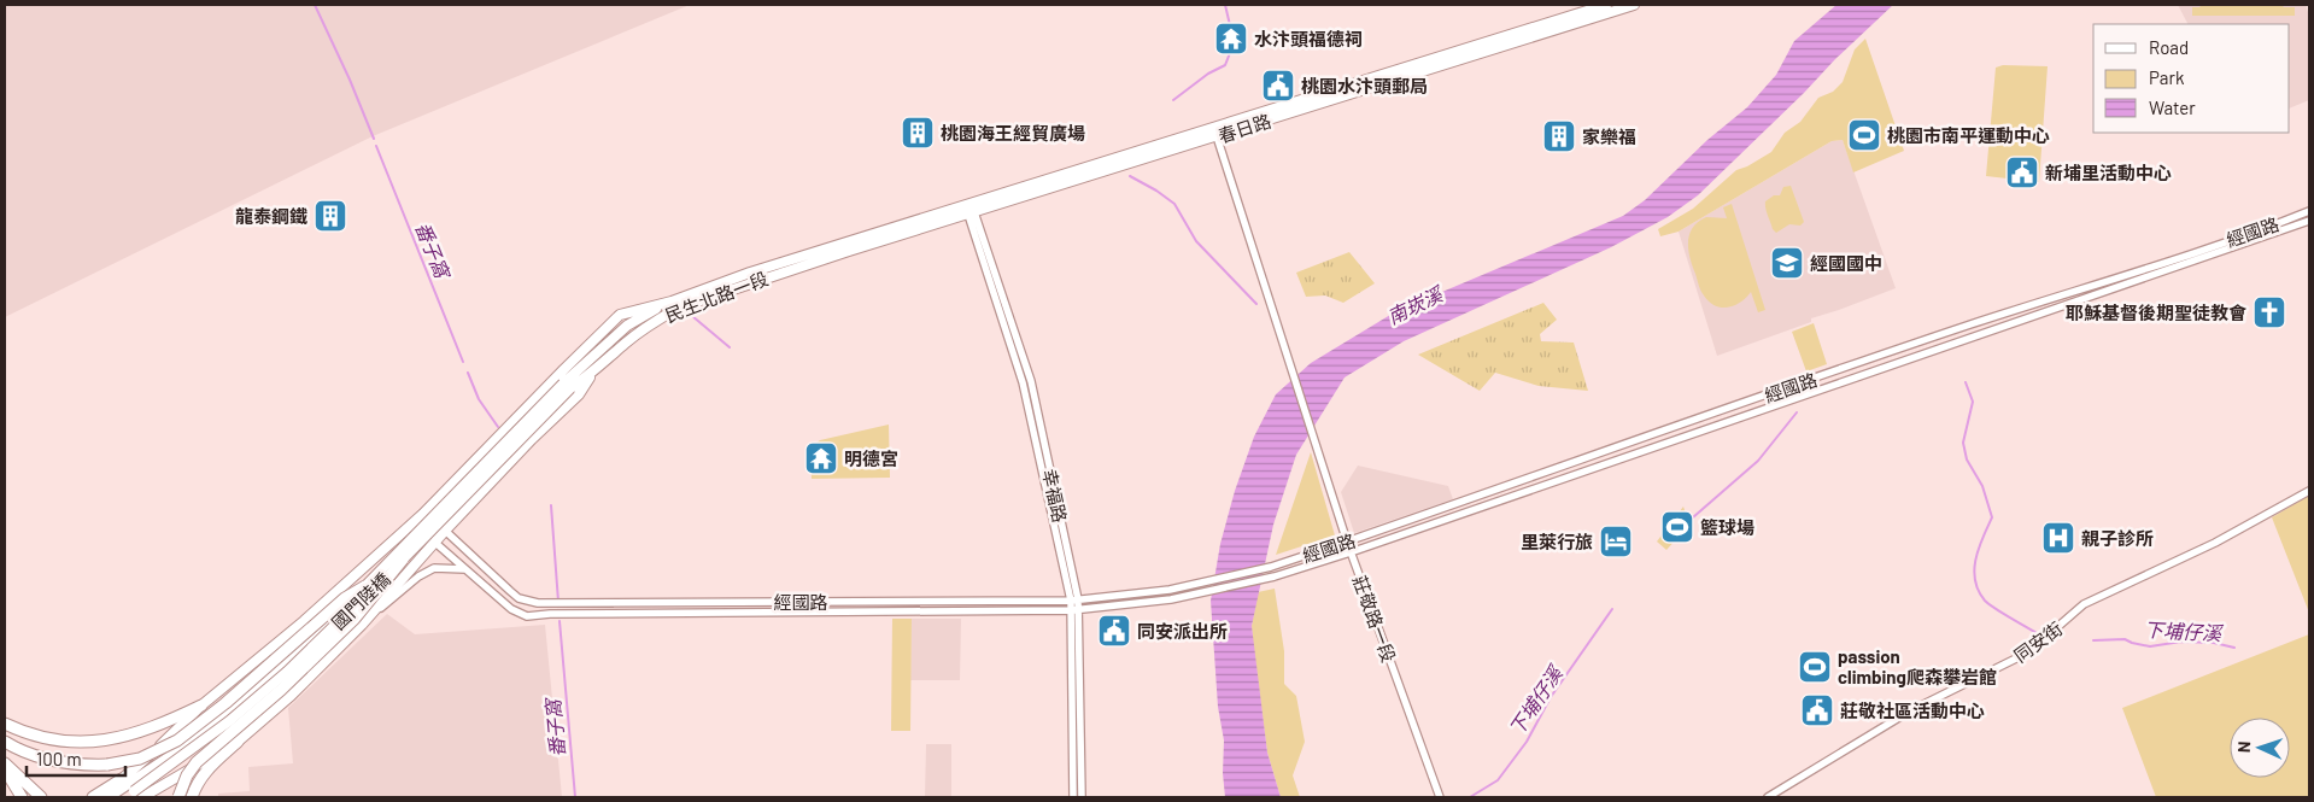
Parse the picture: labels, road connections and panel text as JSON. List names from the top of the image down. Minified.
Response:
{"streets":{"main road":["春日路","民生北路一段","國門陸橋"],"street":["經國路","幸福路","莊敬路一段","同安街"]},"crossings":[["春日路","民生北路一段"],["春日路","幸福路"],["春日路","莊敬路一段"],["經國路","幸福路"],["經國路","莊敬路一段"]],"water":["番子窩","南崁溪","下埔仔溪"],"places":{"temple":["水汴頭福德祠","明德宮"],"public building":["桃園水汴頭郵局","新埔里活動中心","同安派出所","莊敬社區活動中心"],"building":["桃園海王經貿廣場","家樂福","龍泰鋼鐵"],"sports":["桃園市南平運動中心","籃球場","passion climbing爬森攀岩館"],"school or university":["經國國中"],"church":["耶穌基督後期聖徒教會"],"hospital":["親子診所"],"hotel":["里萊行旅"]},"legend":["Road","Park","Water"],"scale_bar":"100 m","north":"left"}
